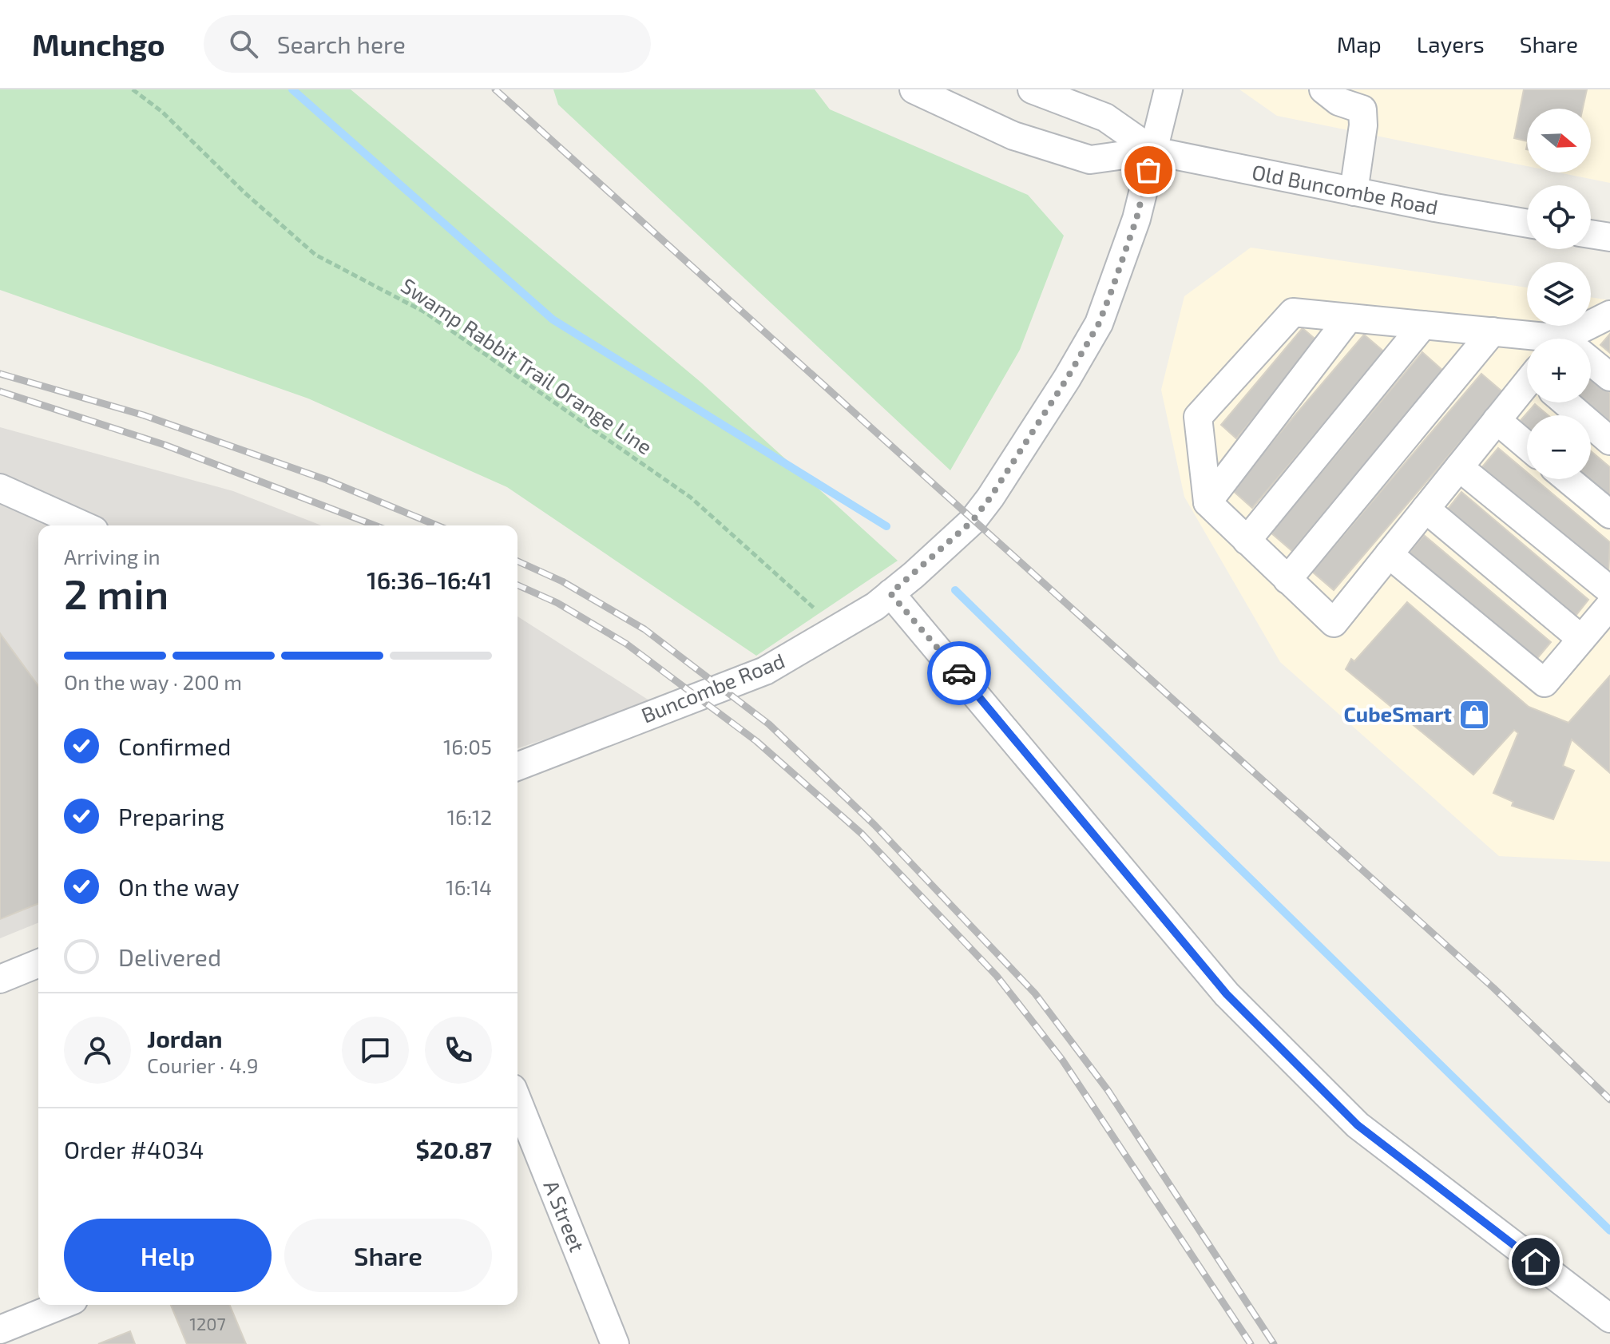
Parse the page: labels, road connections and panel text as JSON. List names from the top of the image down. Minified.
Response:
{"streets":{"street":["Old Buncombe Road","Buncombe Road","A Street"],"path":["Swamp Rabbit Trail Orange Line"]},"crossings":[["Old Buncombe Road","Buncombe Road"],["Swamp Rabbit Trail Orange Line","Buncombe Road"]],"places":{"shop":["CubeSmart"]},"house_numbers":["1207"],"north":"right","page":{"header":"Munchgo","search":"Search here","nav":["Map","Layers","Share"],"map_buttons":["+","−"],"heading":["2 min","Arriving in","16:36–16:41"],"panel":["Jordan","Courier · 4.9","Order #4034","$20.87"],"bar":"On the way · 200 m","list":[["Confirmed","16:05"],["Preparing","16:12"],["On the way","16:14"],"Delivered"],"buttons":["Help","Share"]}}
